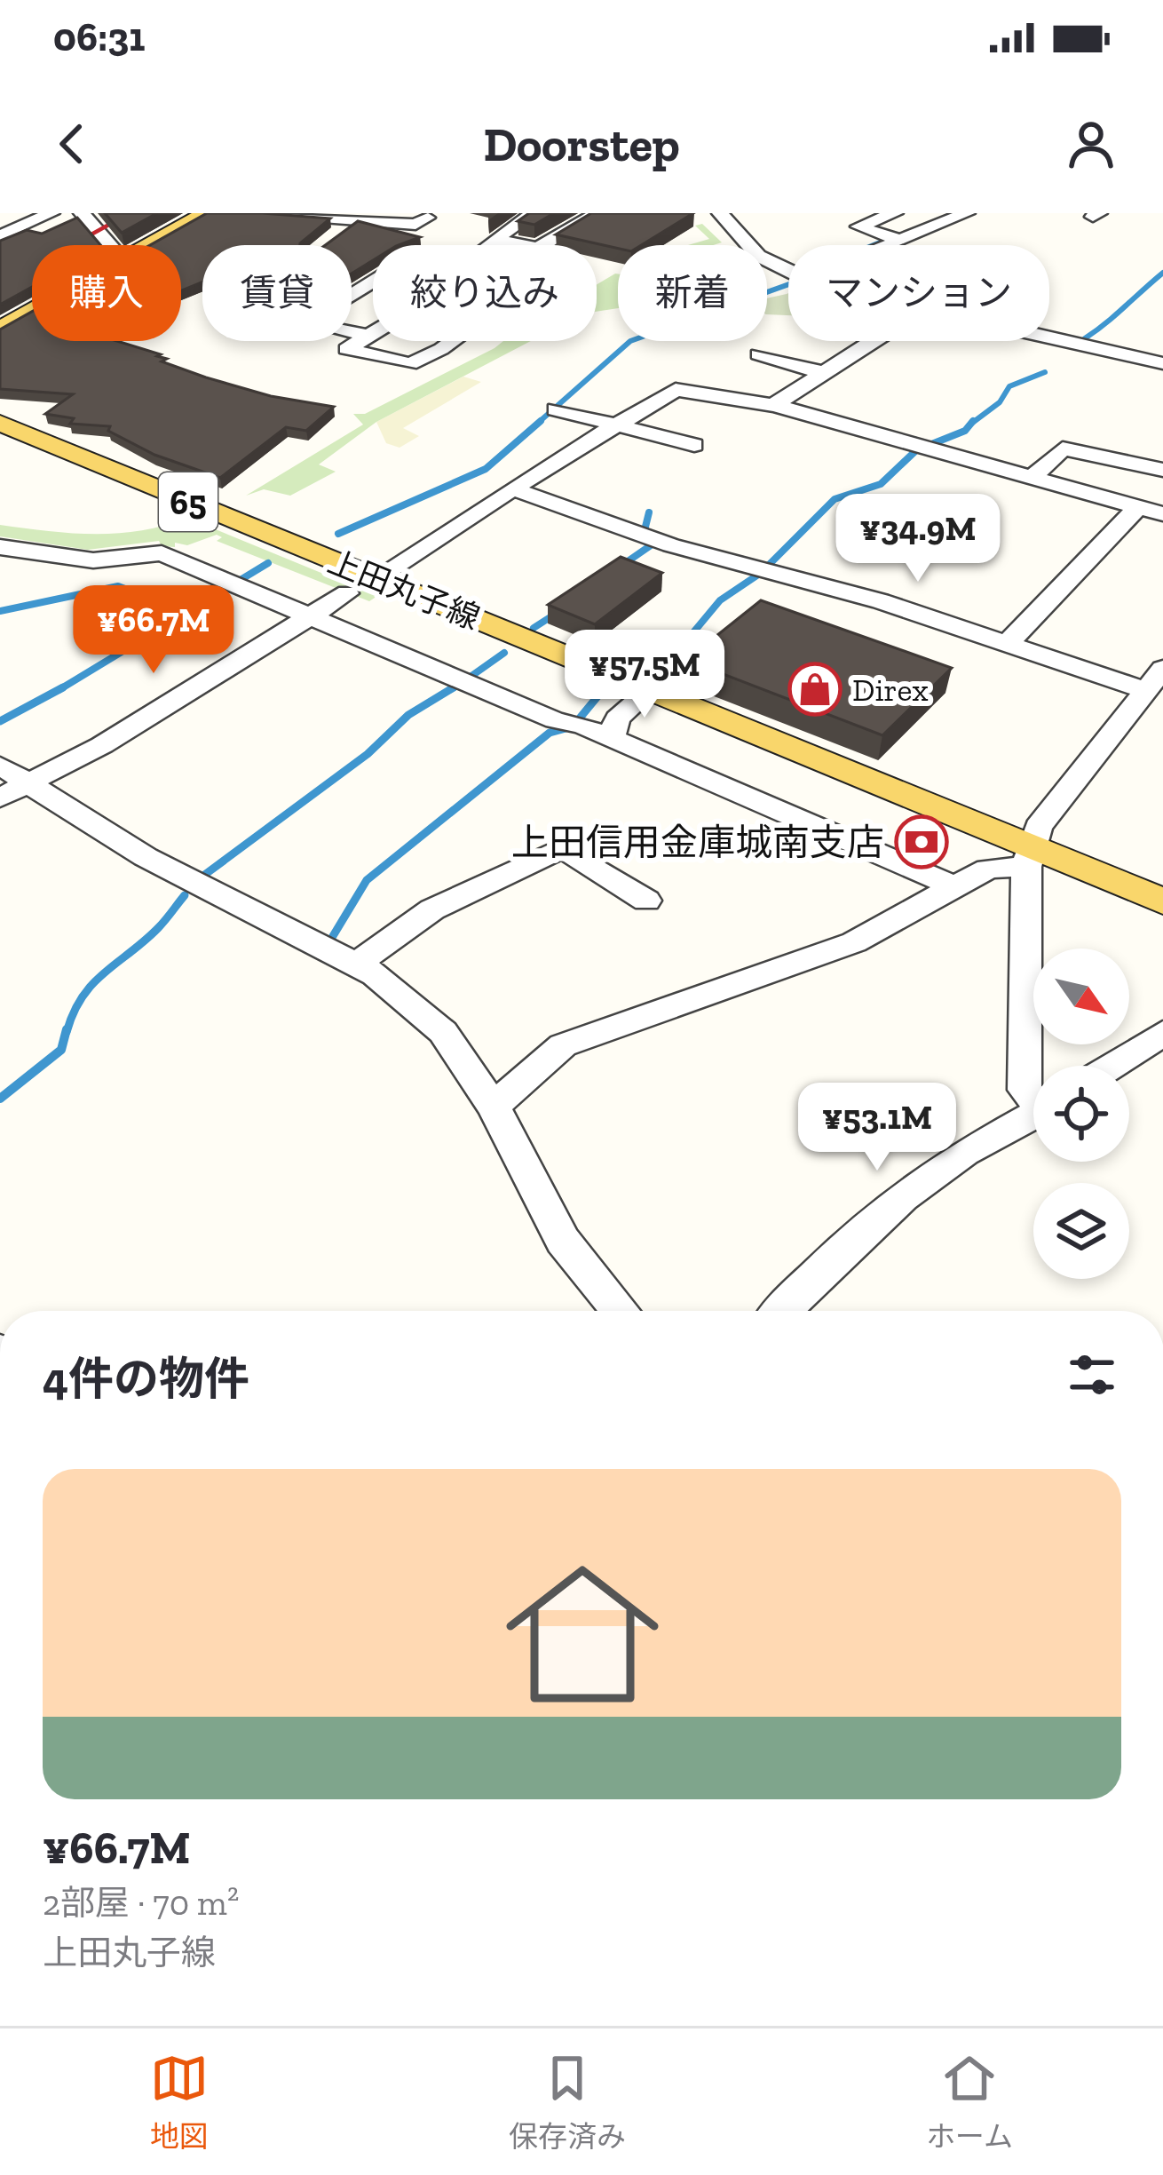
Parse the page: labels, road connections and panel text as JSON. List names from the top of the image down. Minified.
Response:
{"streets":{"main road":["65","上田丸子線"]},"places":{"shop":["Direx"],"bank":["上田信用金庫城南支店"]},"north":"bottom right","page":{"status":"06:31","header":"Doorstep","chip":["購入","賃貸","絞り込み","新着","マンション"],"price":["¥34.9M","¥66.7M","¥57.5M","¥53.1M"],"heading":"4件の物件","list":[{"name":"¥66.7M","note":"2部屋 · 70 m² · 上田丸子線"}],"tabs":["地図","保存済み","ホーム"]}}
